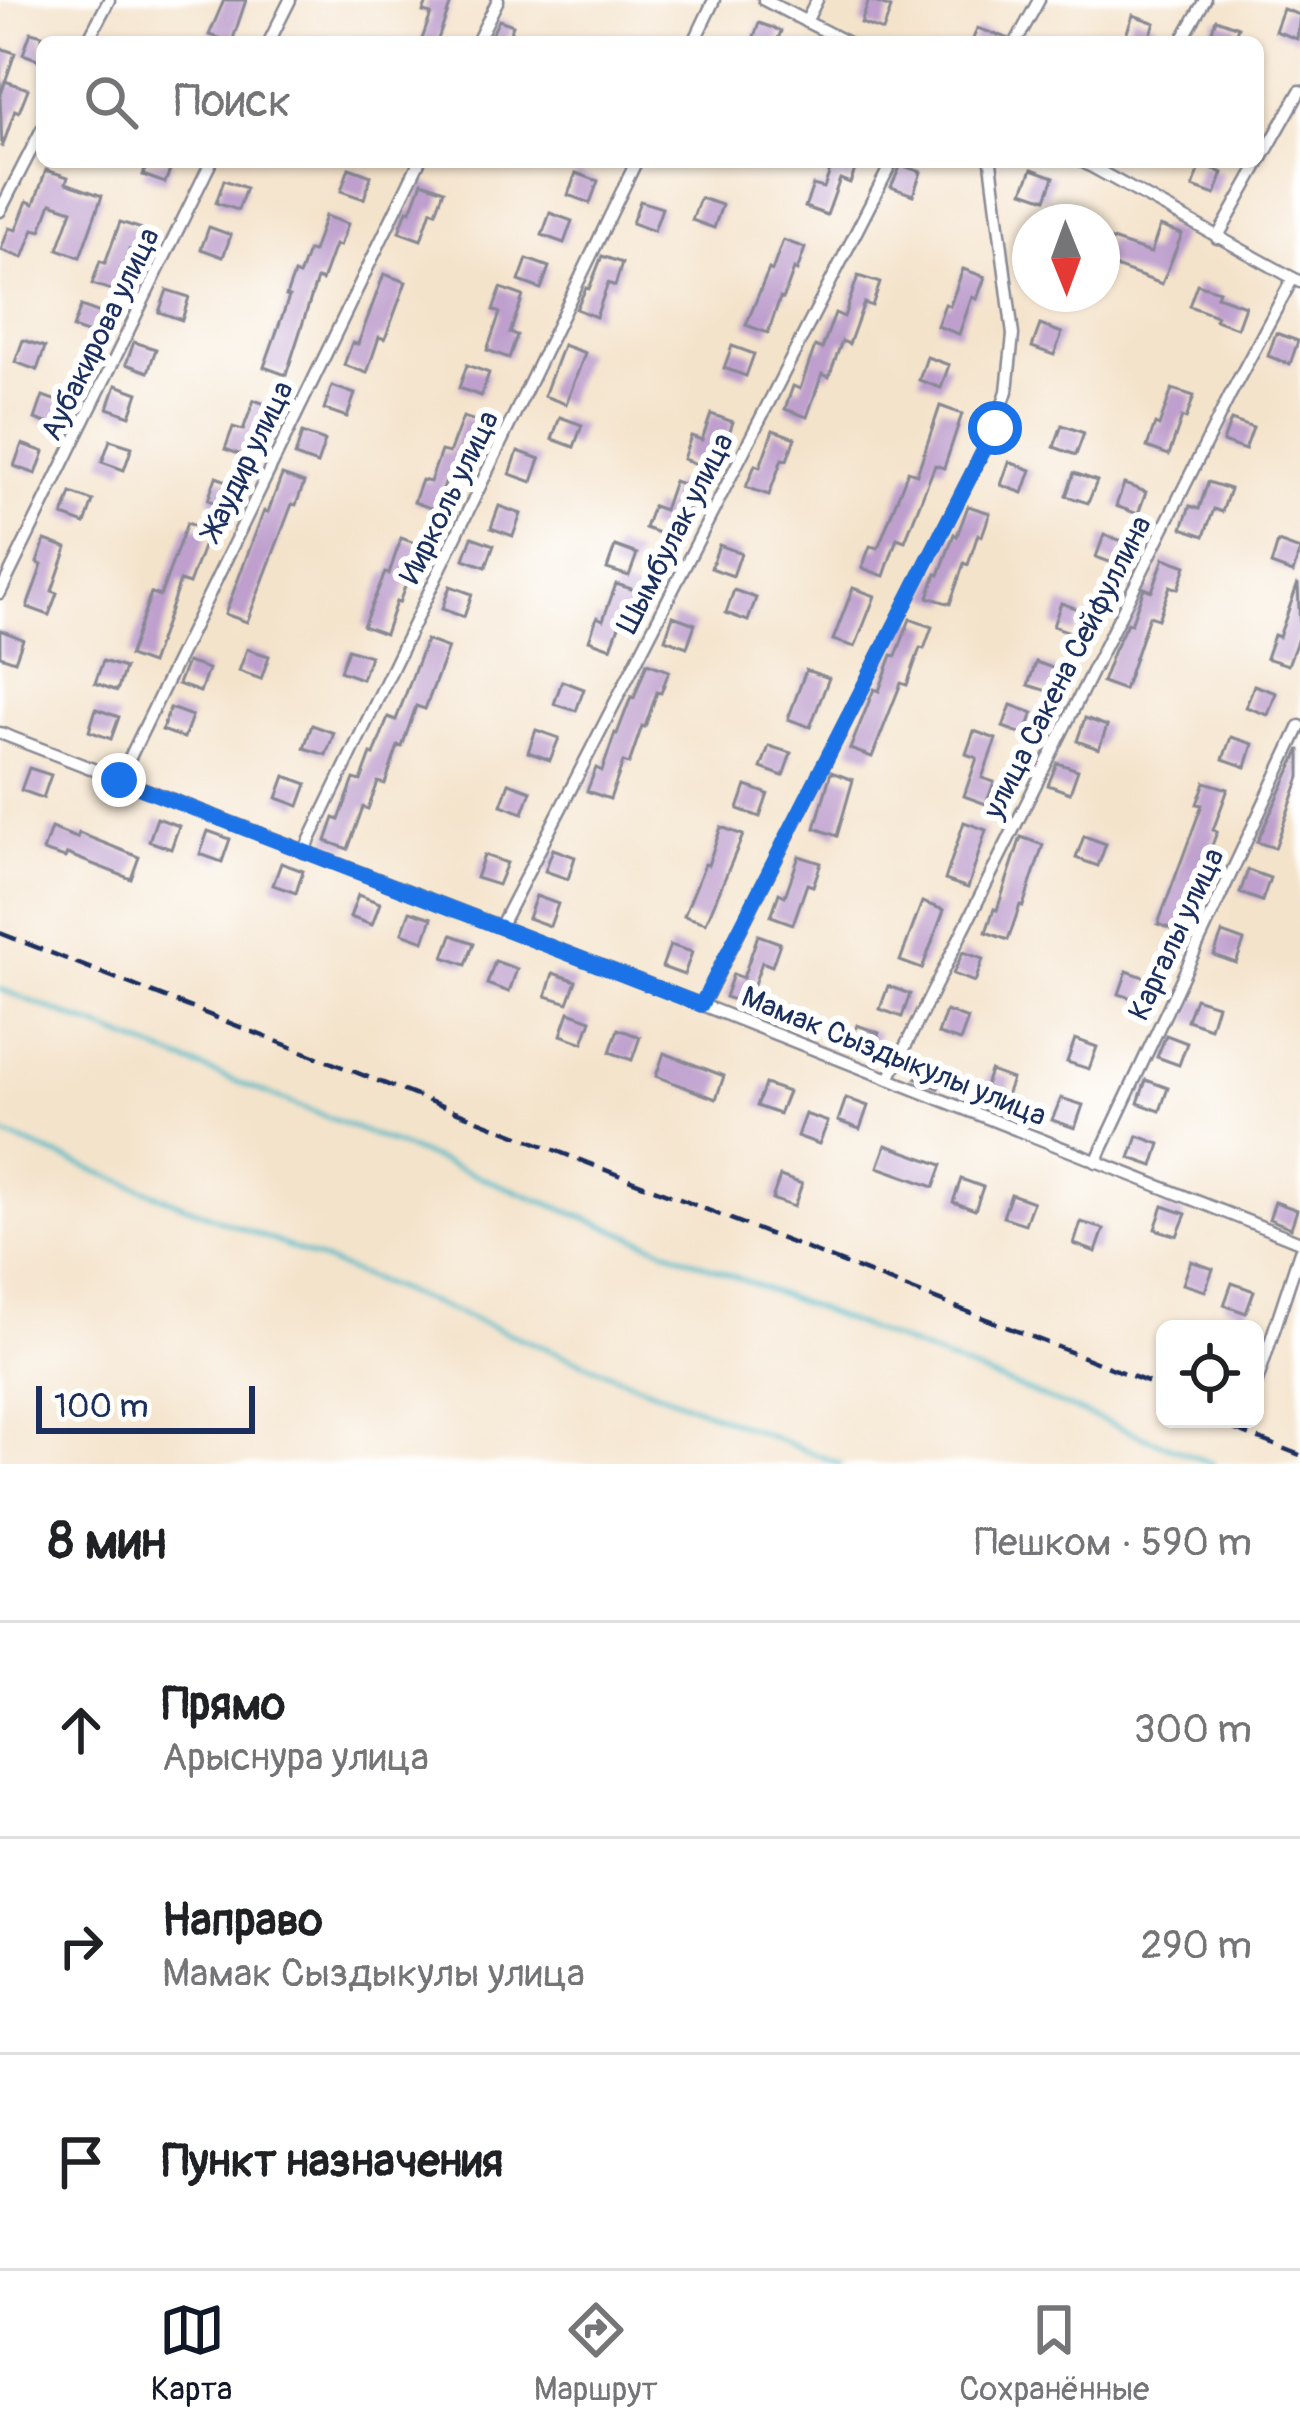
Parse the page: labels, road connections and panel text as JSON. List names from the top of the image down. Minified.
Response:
{"streets":{"street":["Аубакирова улица","Жаудир улица","Иирколь улица","Шымбулак улица","улица Сакена Сейфуллина","Каргалы улица","Мамак Сыздыкулы улица"]},"crossings":[["Жаудир улица","Мамак Сыздыкулы улица"],["Иирколь улица","Мамак Сыздыкулы улица"],["Шымбулак улица","Мамак Сыздыкулы улица"],["улица Сакена Сейфуллина","Мамак Сыздыкулы улица"],["Каргалы улица","Мамак Сыздыкулы улица"]],"scale_bar":"100 m","north":"bottom","page":{"search":"Поиск","scale":"100 m","heading":["8 мин","Пешком · 590 m"],"list":[["Прямо","Арыснура улица","300 m"],["Направо","Мамак Сыздыкулы улица","290 m"],"Пункт назначения"],"nav":["Карта","Маршрут","Сохранённые"]}}
